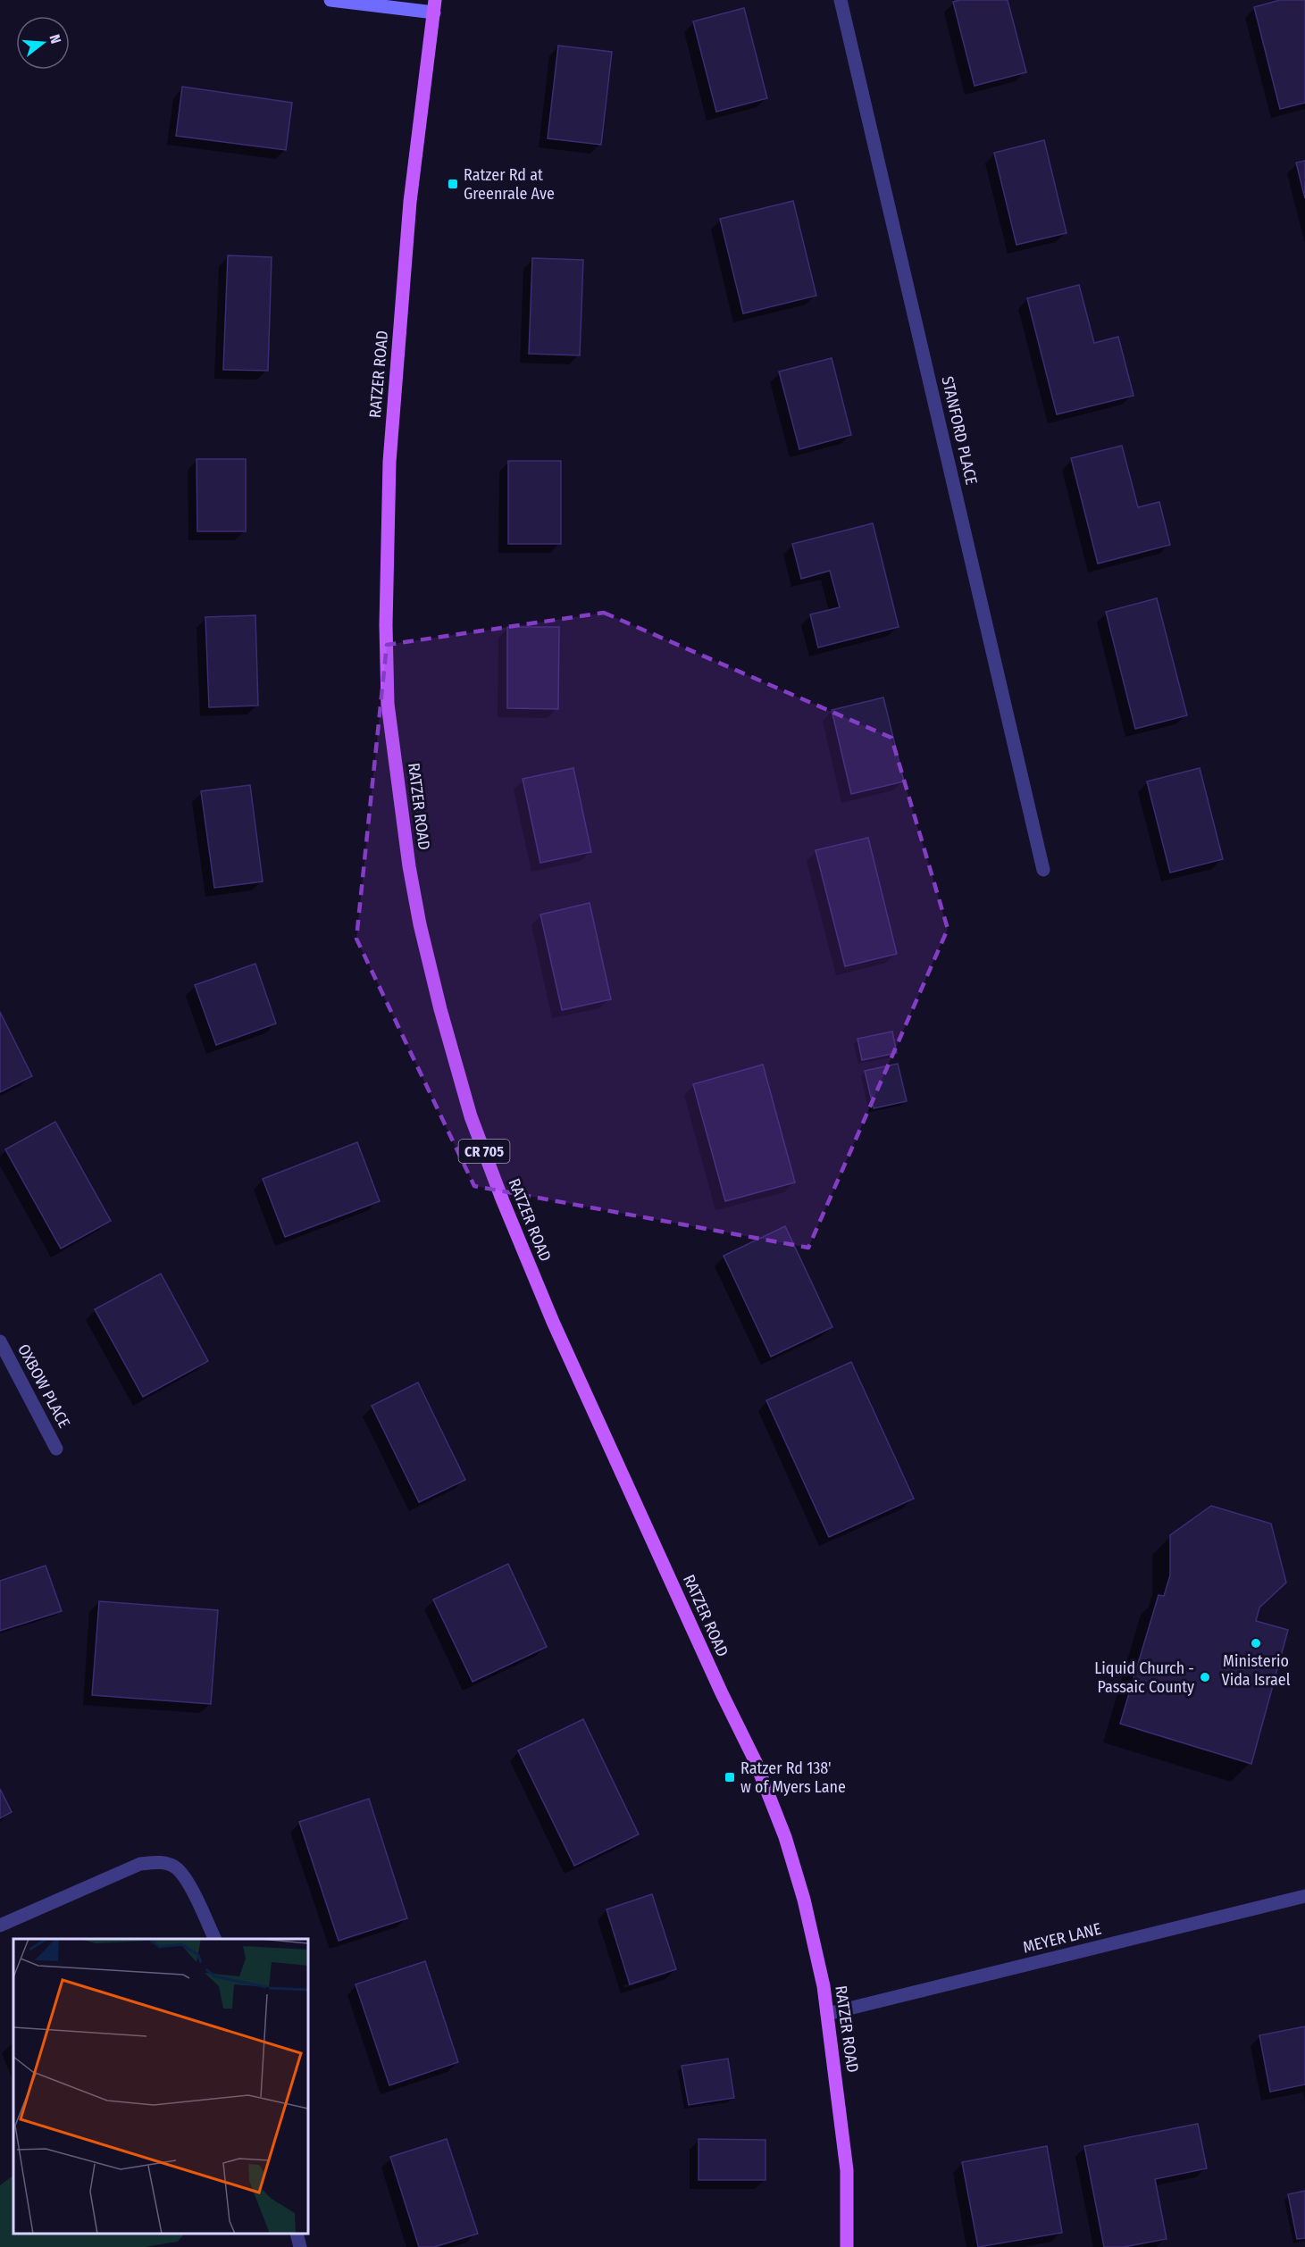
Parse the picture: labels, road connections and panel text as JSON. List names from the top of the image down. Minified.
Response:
{"streets":{"main road":["RATZER ROAD","CR 705"],"street":["STANFORD PLACE","OXBOW PLACE","MEYER LANE"]},"crossings":[["RATZER ROAD","MEYER LANE"]],"places":{"transit":["Ratzer Rd at Greenrale Ave","Ratzer Rd 138' w of Myers Lane"],"other":["Ministerio Vida Israel","Liquid Church - Passaic County"]},"north":"right"}
